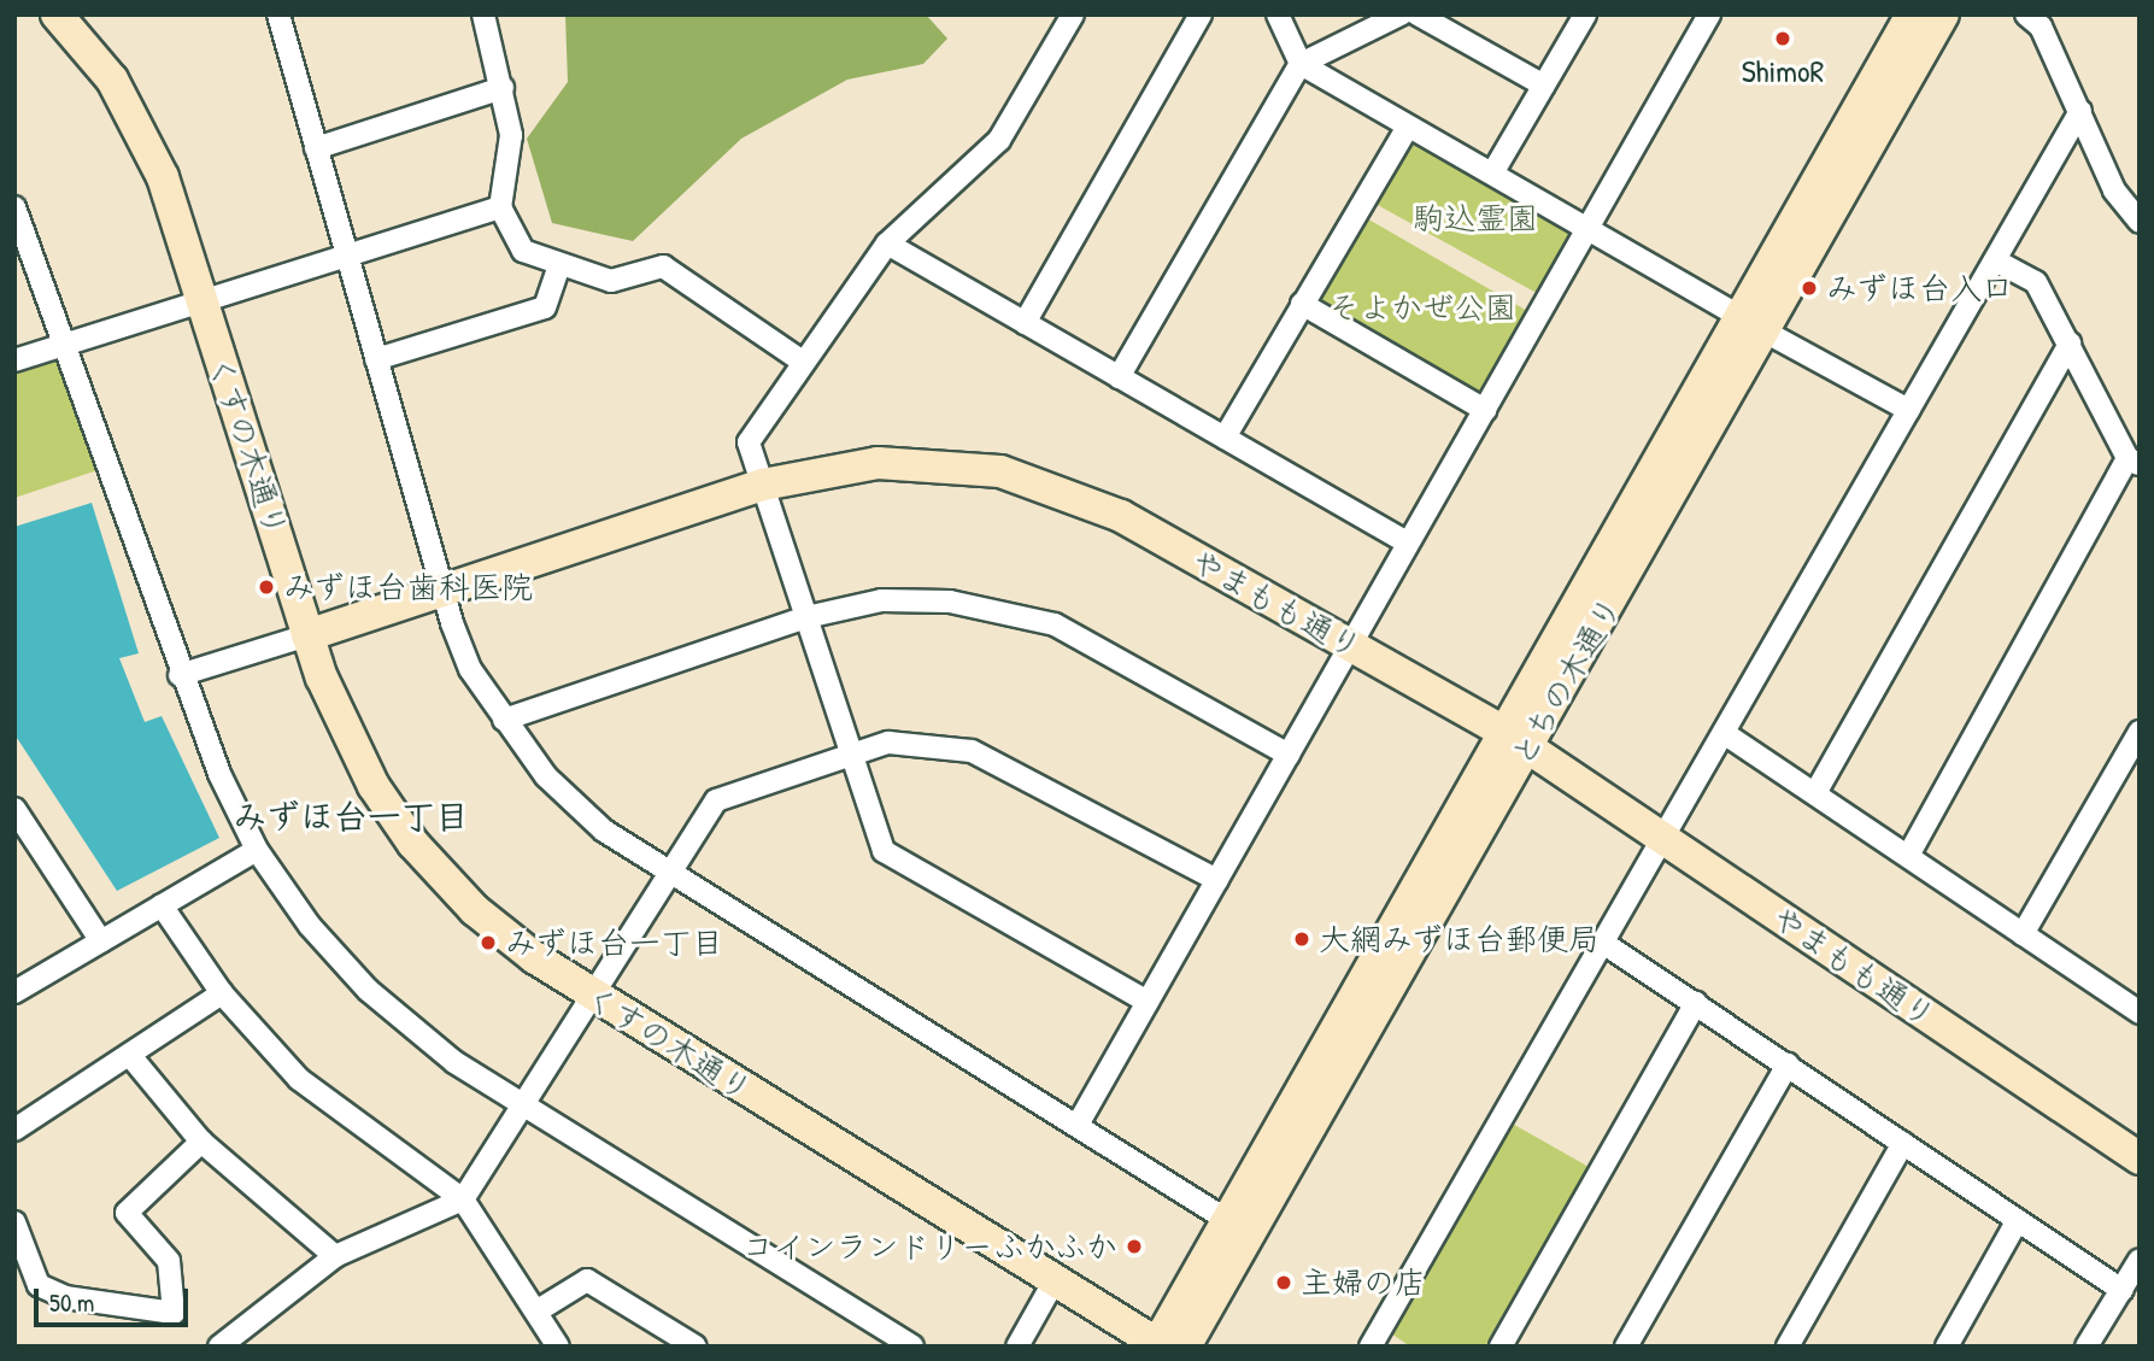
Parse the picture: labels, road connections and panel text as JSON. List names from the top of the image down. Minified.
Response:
{"streets":{"street":["くすの木通り","やまもも通り","とちの木通り"]},"crossings":[["くすの木通り","やまもも通り"],["くすの木通り","とちの木通り"],["やまもも通り","とちの木通り"]],"districts":["みずほ台一丁目"],"parks":["駒込霊園","そよかぜ公園"],"places":["ShimoR","みずほ台入口","みずほ台歯科医院","大網みずほ台郵便局","みずほ台一丁目","コインランドリーふかふか","主婦の店"],"scale_bar":"50 m"}
